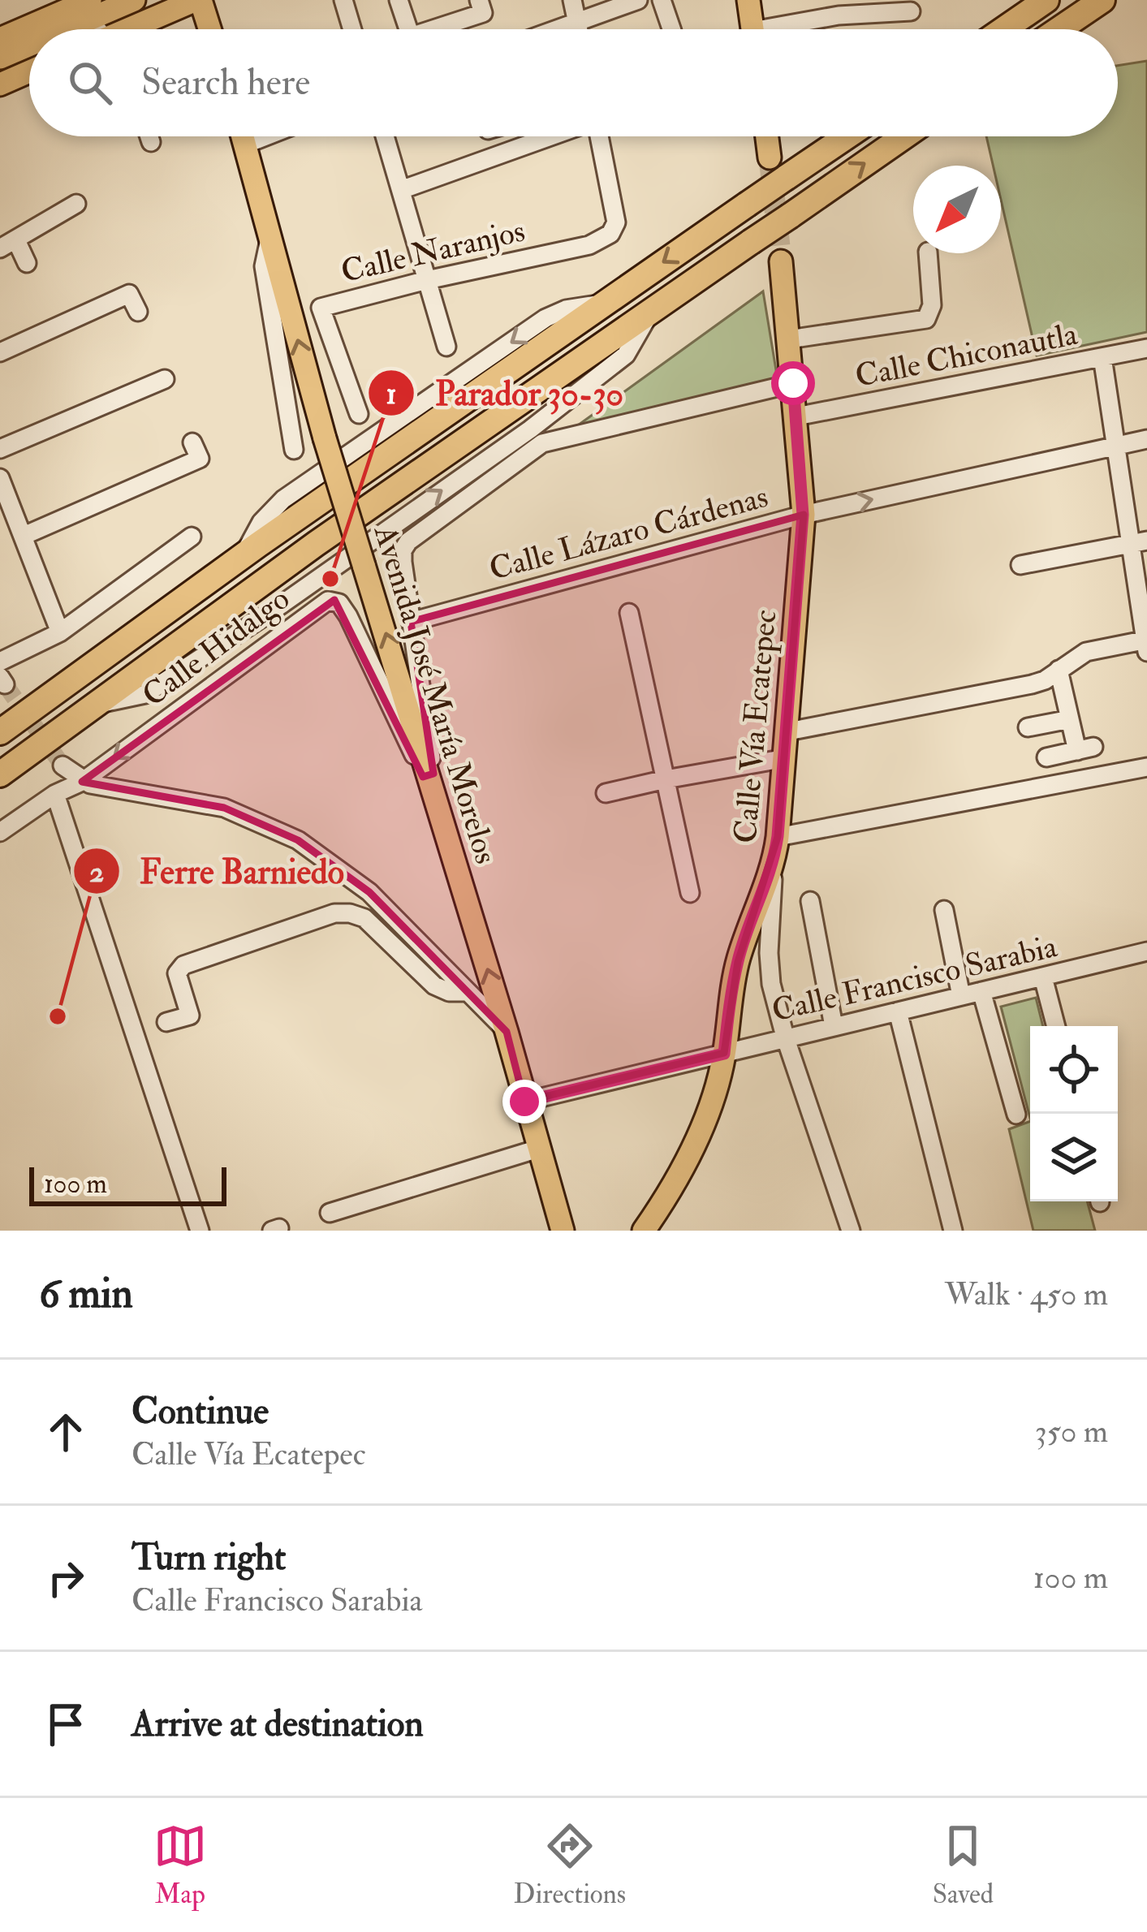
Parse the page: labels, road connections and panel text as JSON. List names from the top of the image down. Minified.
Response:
{"streets":{"main road":["Avenida José María Morelos","Calle Vía Ecatepec"],"street":["Calle Naranjos","Calle Chiconautla","Calle Lázaro Cárdenas","Calle Hidalgo","Calle Francisco Sarabia"]},"crossings":[["Calle Chiconautla","Calle Vía Ecatepec"],["Calle Lázaro Cárdenas","Calle Vía Ecatepec"],["Calle Hidalgo","Avenida José María Morelos"],["Avenida José María Morelos","Calle Francisco Sarabia"],["Calle Vía Ecatepec","Calle Francisco Sarabia"]],"one_way":["Avenida José María Morelos"],"places":["Parador 30-30","Ferre Barniedo"],"scale_bar":"100 m","north":"bottom left","page":{"search":"Search here","scale":"100 m","heading":["6 min","Walk · 450 m"],"list":[["Continue","Calle Vía Ecatepec","350 m"],["Turn right","Calle Francisco Sarabia","100 m"],"Arrive at destination"],"nav":["Map","Directions","Saved"]}}
